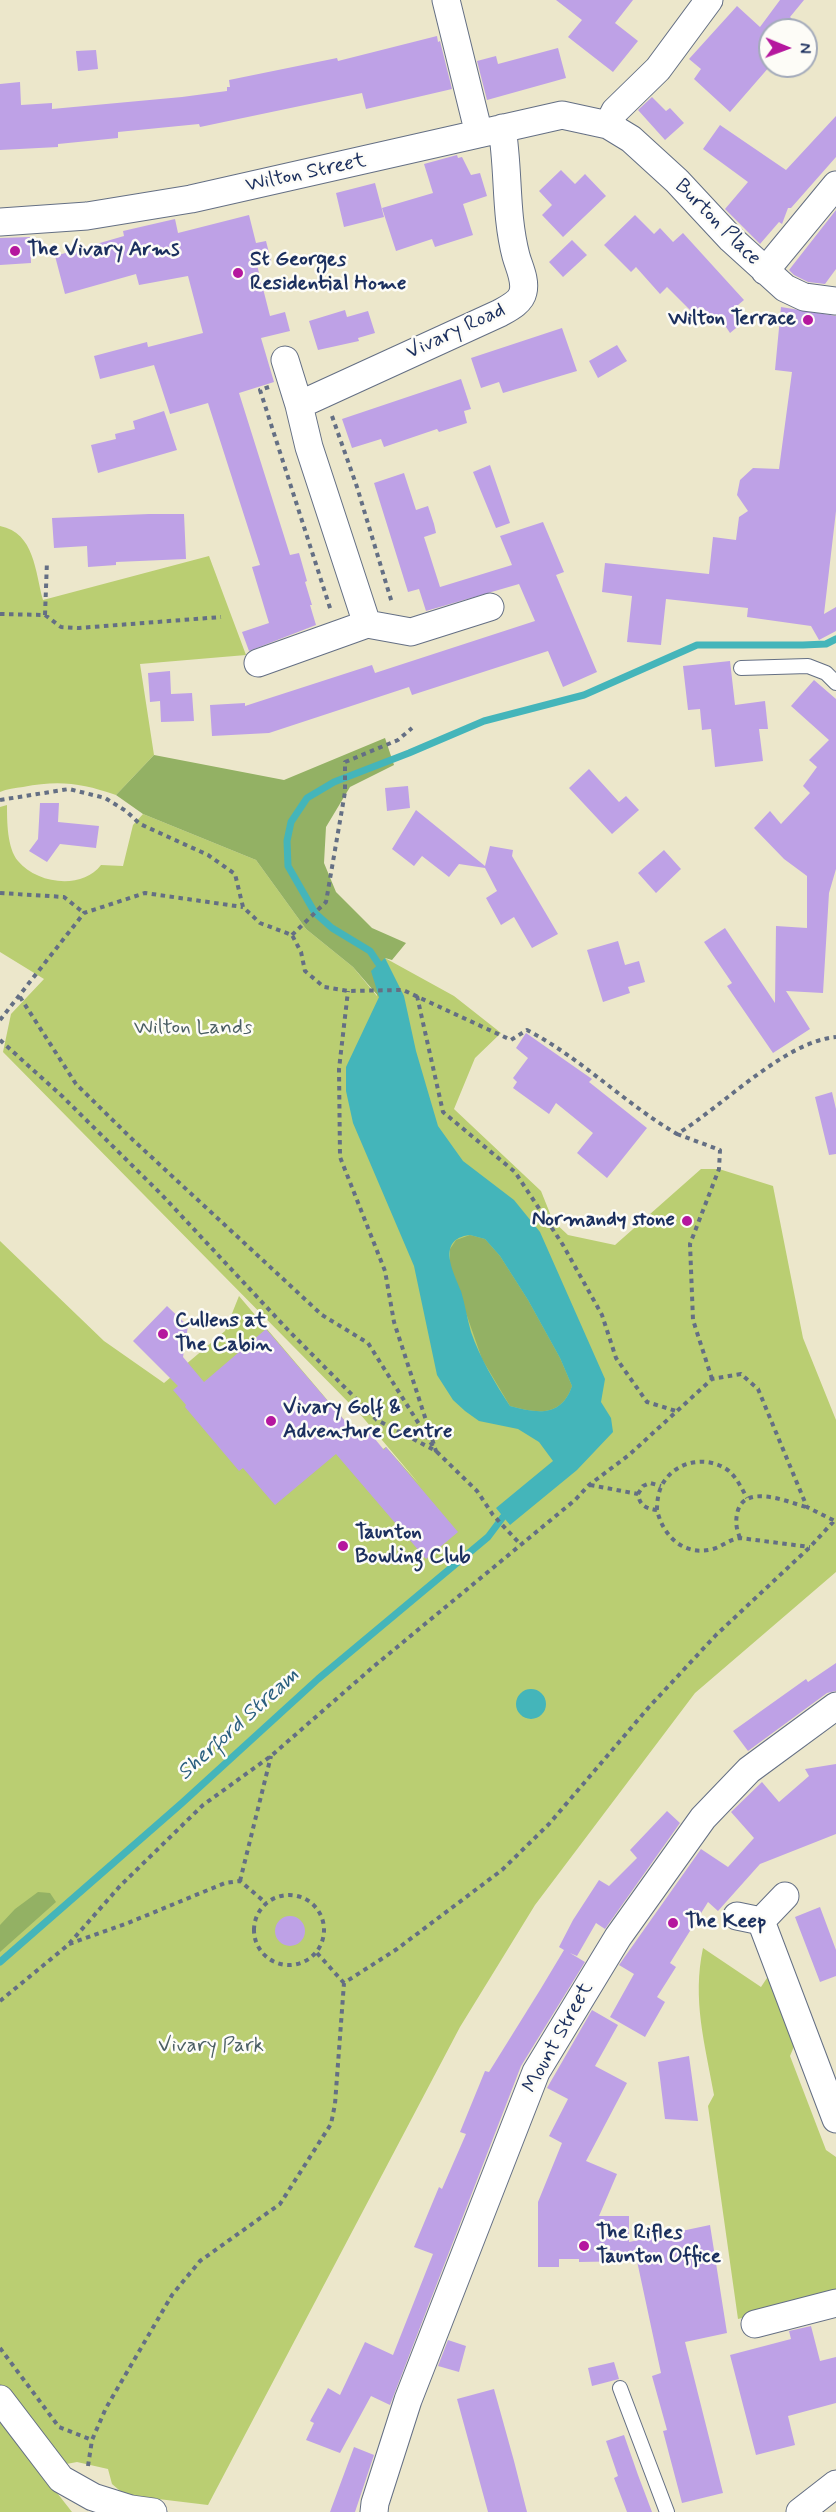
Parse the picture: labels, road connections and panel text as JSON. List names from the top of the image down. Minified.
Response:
{"streets":{"street":["Wilton Street","Burton Place","Vivary Road","Mount Street"]},"crossings":[["Wilton Street","Burton Place"],["Wilton Street","Vivary Road"]],"water":["Sherford Stream"],"parks":["Wilton Lands","Vivary Park"],"places":["The Vivary Arms","St Georges Residential Home","Wilton Terrace","Normandy stone","Cullens at The Cabin","Vivary Golf & Adventure Centre","Taunton Bowling Club","The Keep","The Rifles Taunton Office"],"north":"right"}
